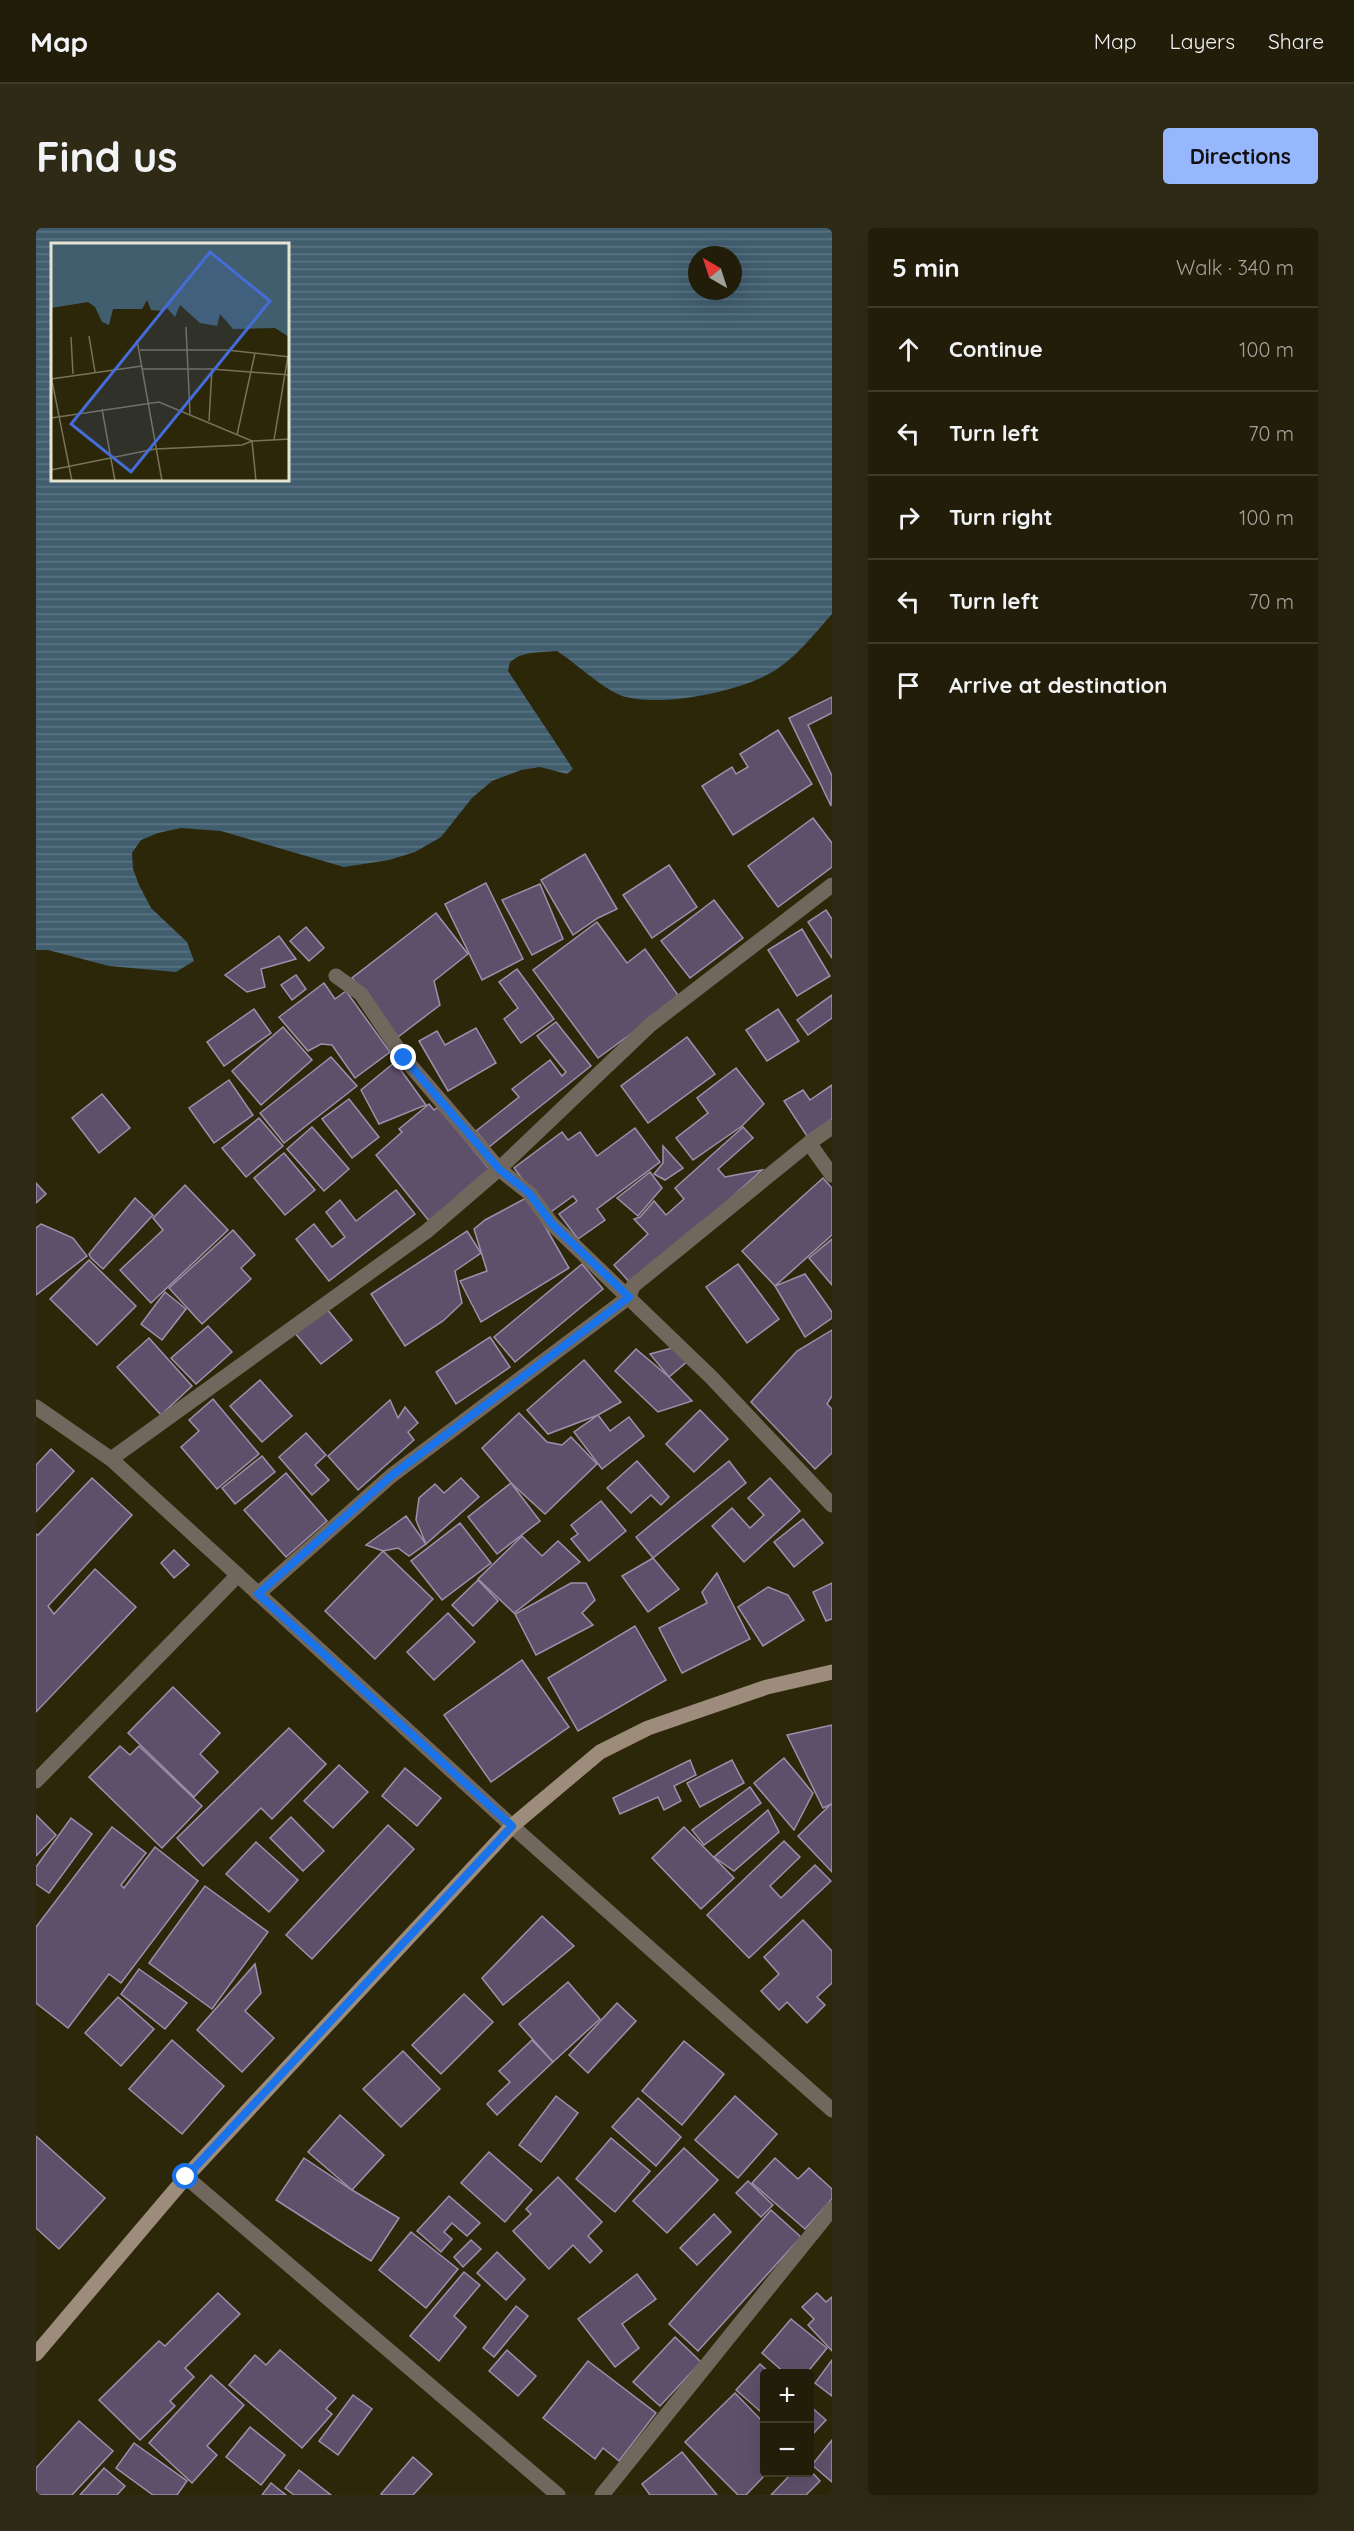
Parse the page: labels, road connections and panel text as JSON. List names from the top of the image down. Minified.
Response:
{"north":"top left","page":{"header":"Map","nav":["Map","Layers","Share"],"buttons":"Directions","title":"Find us","heading":["5 min","Walk · 340 m"],"list":[["Continue","100 m"],["Turn left","70 m"],["Turn right","100 m"],["Turn left","70 m"],"Arrive at destination"],"map_buttons":["+","−"]}}
